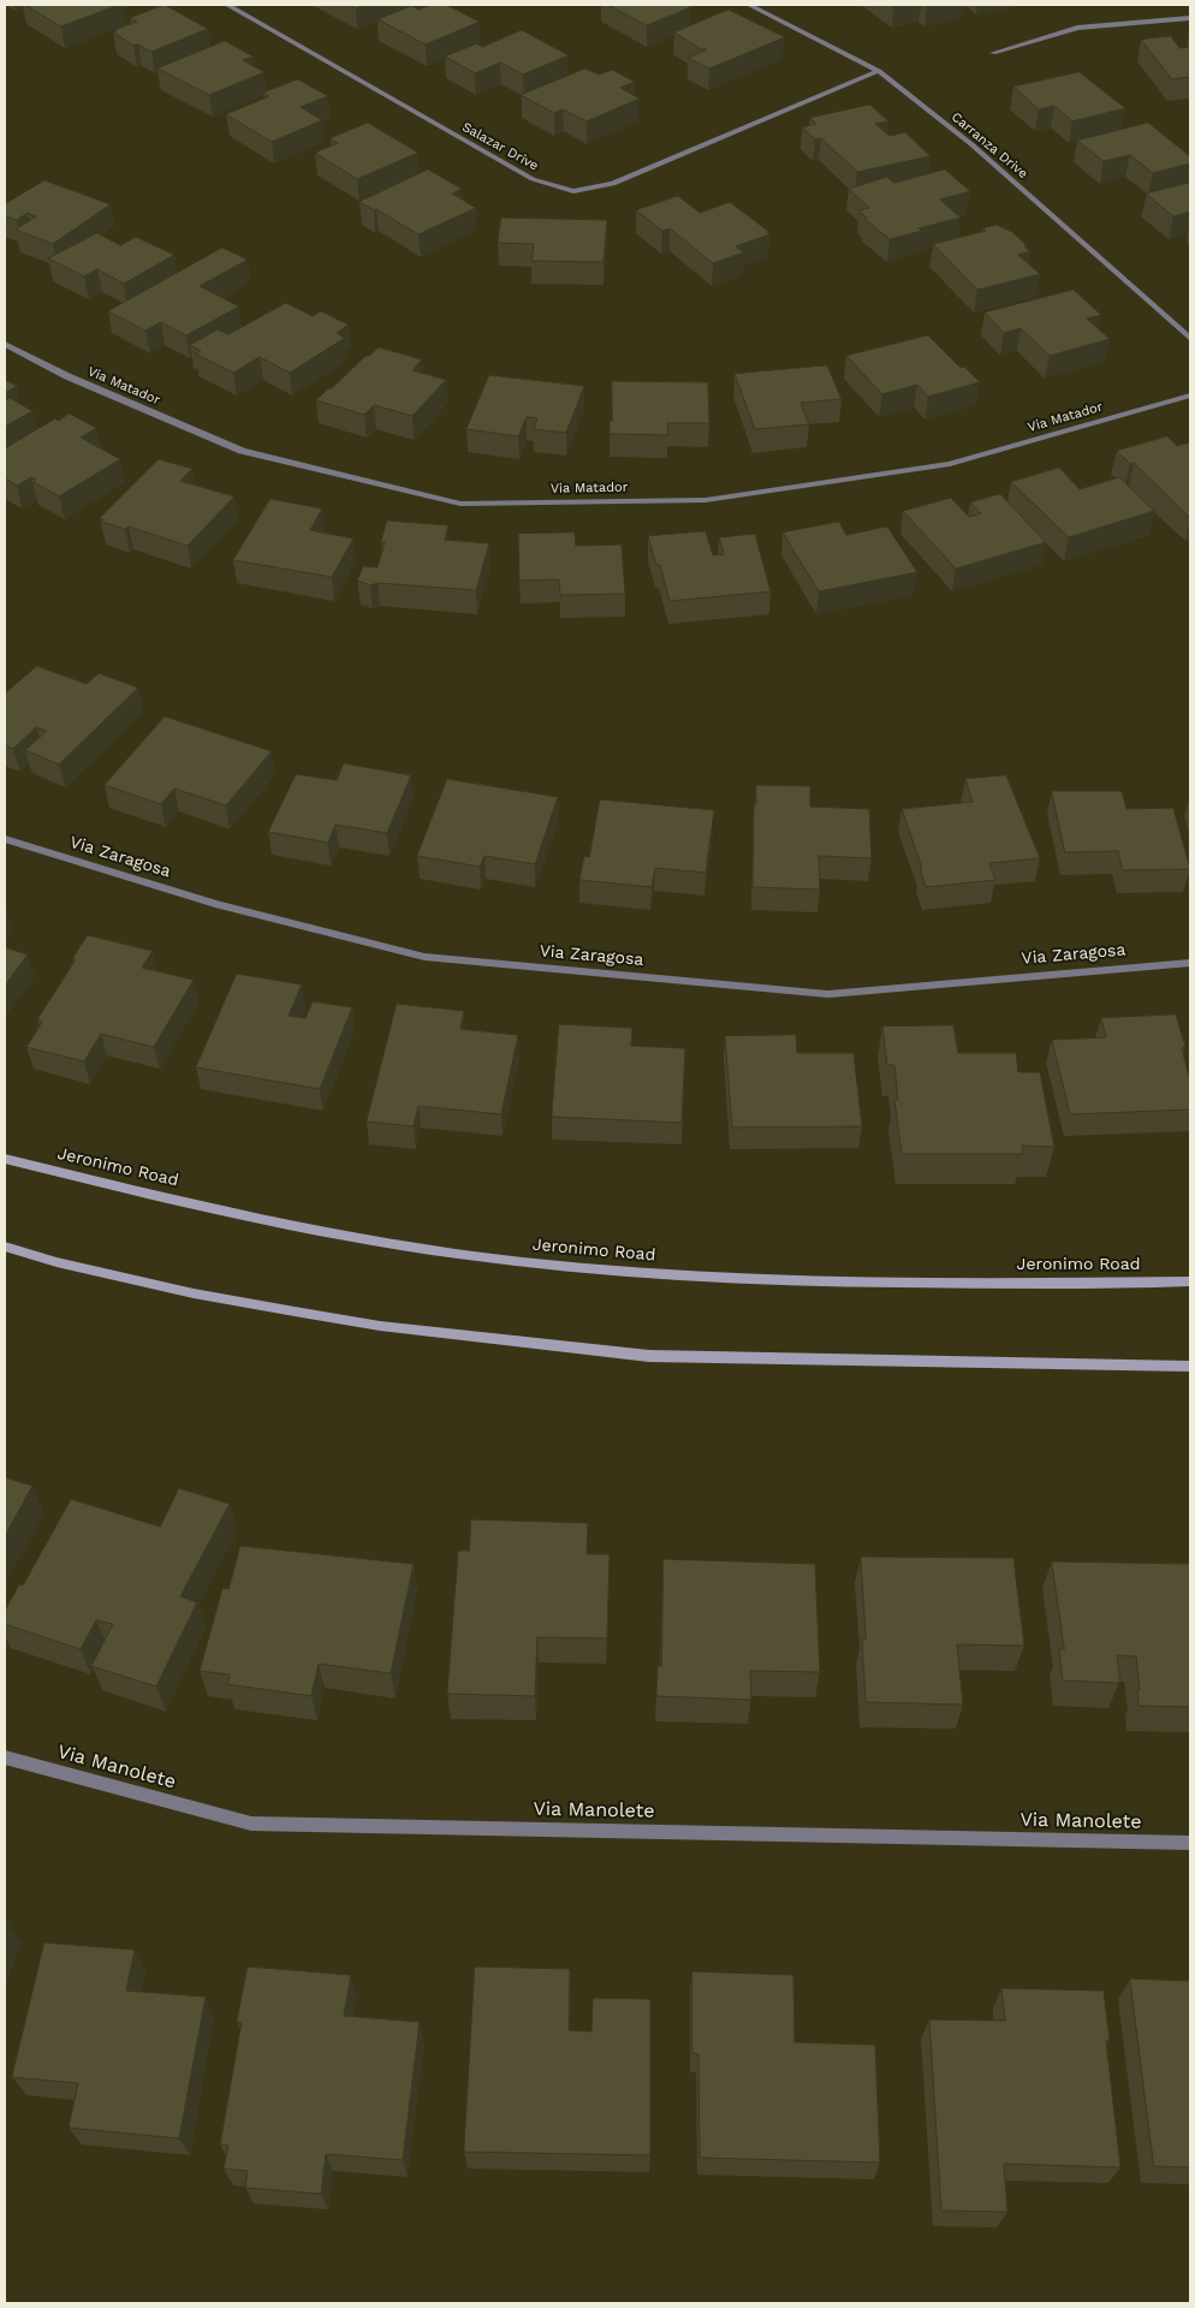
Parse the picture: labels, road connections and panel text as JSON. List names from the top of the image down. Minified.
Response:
{"streets":{"main road":["Jeronimo Road"],"street":["Carranza Drive","Salazar Drive","Via Matador","Via Zaragosa","Via Manolete"]},"crossings":[["Carranza Drive","Salazar Drive"]]}
